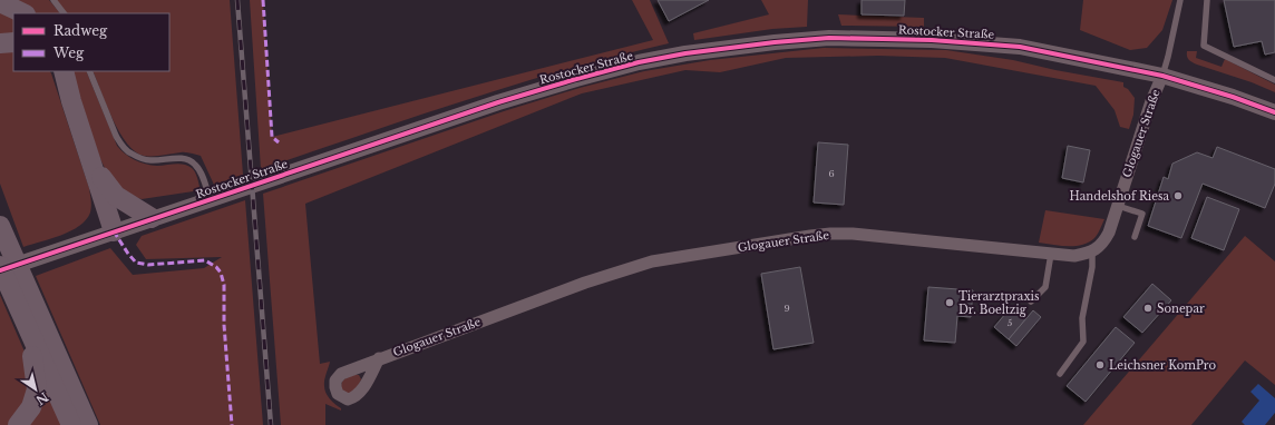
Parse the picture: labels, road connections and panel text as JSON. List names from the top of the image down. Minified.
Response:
{"streets":{"street":["Rostocker Straße","Glogauer Straße"]},"crossings":[["Rostocker Straße","Glogauer Straße"]],"places":["Handelshof Riesa","Tierarztpraxis Dr. Boeltzig","Sonepar","Leichsner KomPro"],"house_numbers":["6","9","5"],"legend":["Radweg","Weg"],"north":"bottom right"}
